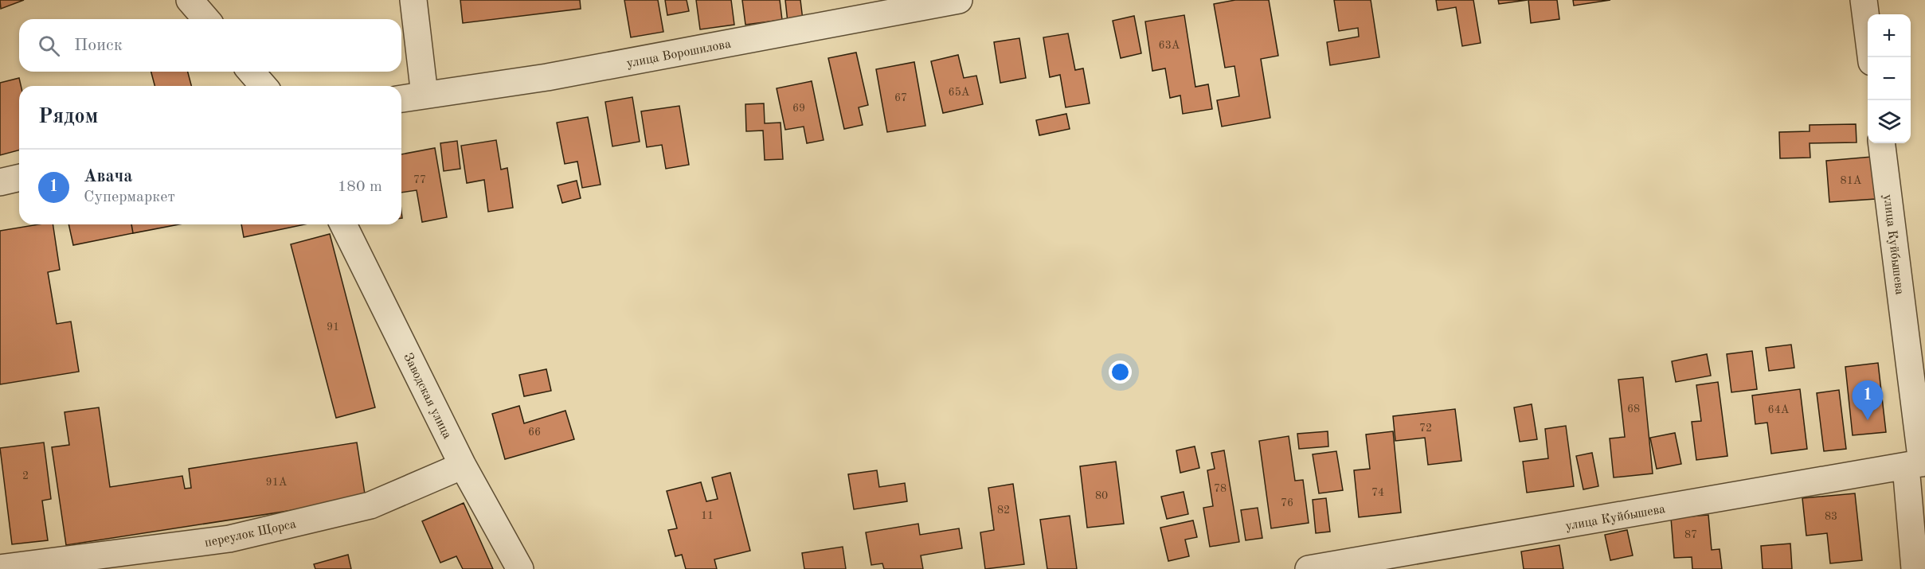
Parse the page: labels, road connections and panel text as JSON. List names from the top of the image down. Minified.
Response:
{"streets":{"street":["улица Ворошилова","улица Куйбышева","Заводская улица","переулок Щорса"]},"crossings":[["Заводская улица","переулок Щорса"]],"house_numbers":["63А","65А","67","69","77","81А","91","68","64А","72","66","2","91А","78","74","80","76","82","11","83","87"],"page":{"map_buttons":["+","−"],"search":"Поиск","heading":"Рядом","list":[{"mark":"1","name":"Авача","note":"Супермаркет","value":"180 m"}],"pins":"1"}}
